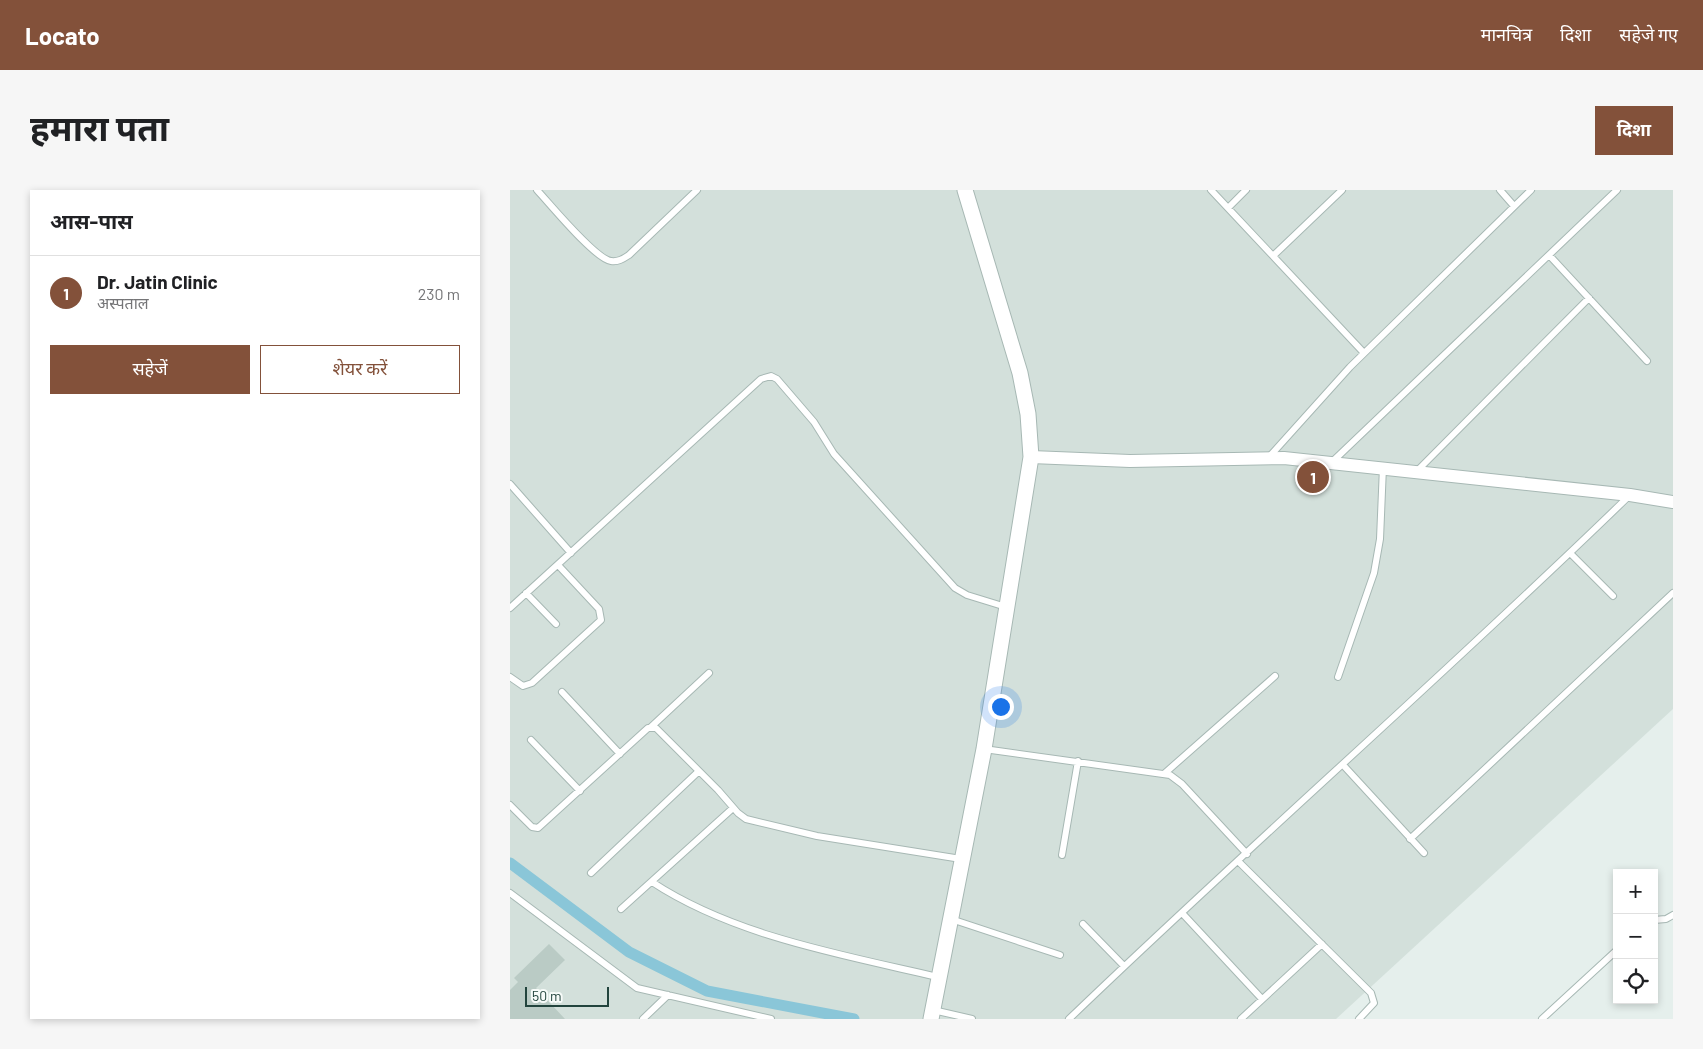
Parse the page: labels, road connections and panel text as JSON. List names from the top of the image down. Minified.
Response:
{"scale_bar":"50 m","page":{"header":"Locato","nav":["मानचित्र","दिशा","सहेजे गए"],"title":"हमारा पता","buttons":["दिशा",["सहेजें","शेयर करें"]],"heading":"आस-पास","list":[{"mark":"1","name":"Dr. Jatin Clinic","note":"अस्पताल","value":"230 m"}],"pins":"1","map_buttons":["+","−"],"scale":"50 m"}}
